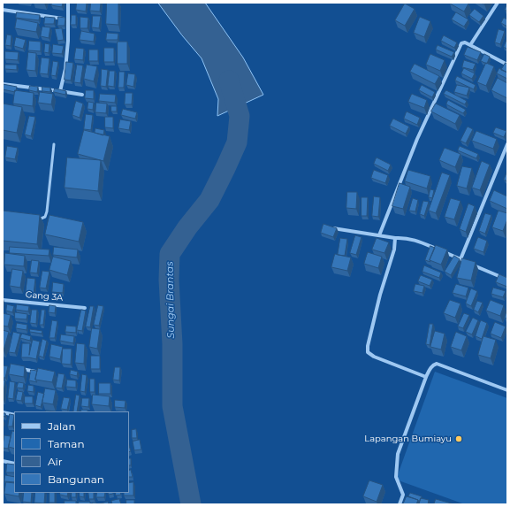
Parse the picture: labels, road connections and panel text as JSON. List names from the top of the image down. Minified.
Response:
{"streets":{"street":["Gang 3A"]},"water":["Sungai Brantas"],"places":["Lapangan Bumiayu"],"legend":["Jalan","Taman","Air","Bangunan"]}
